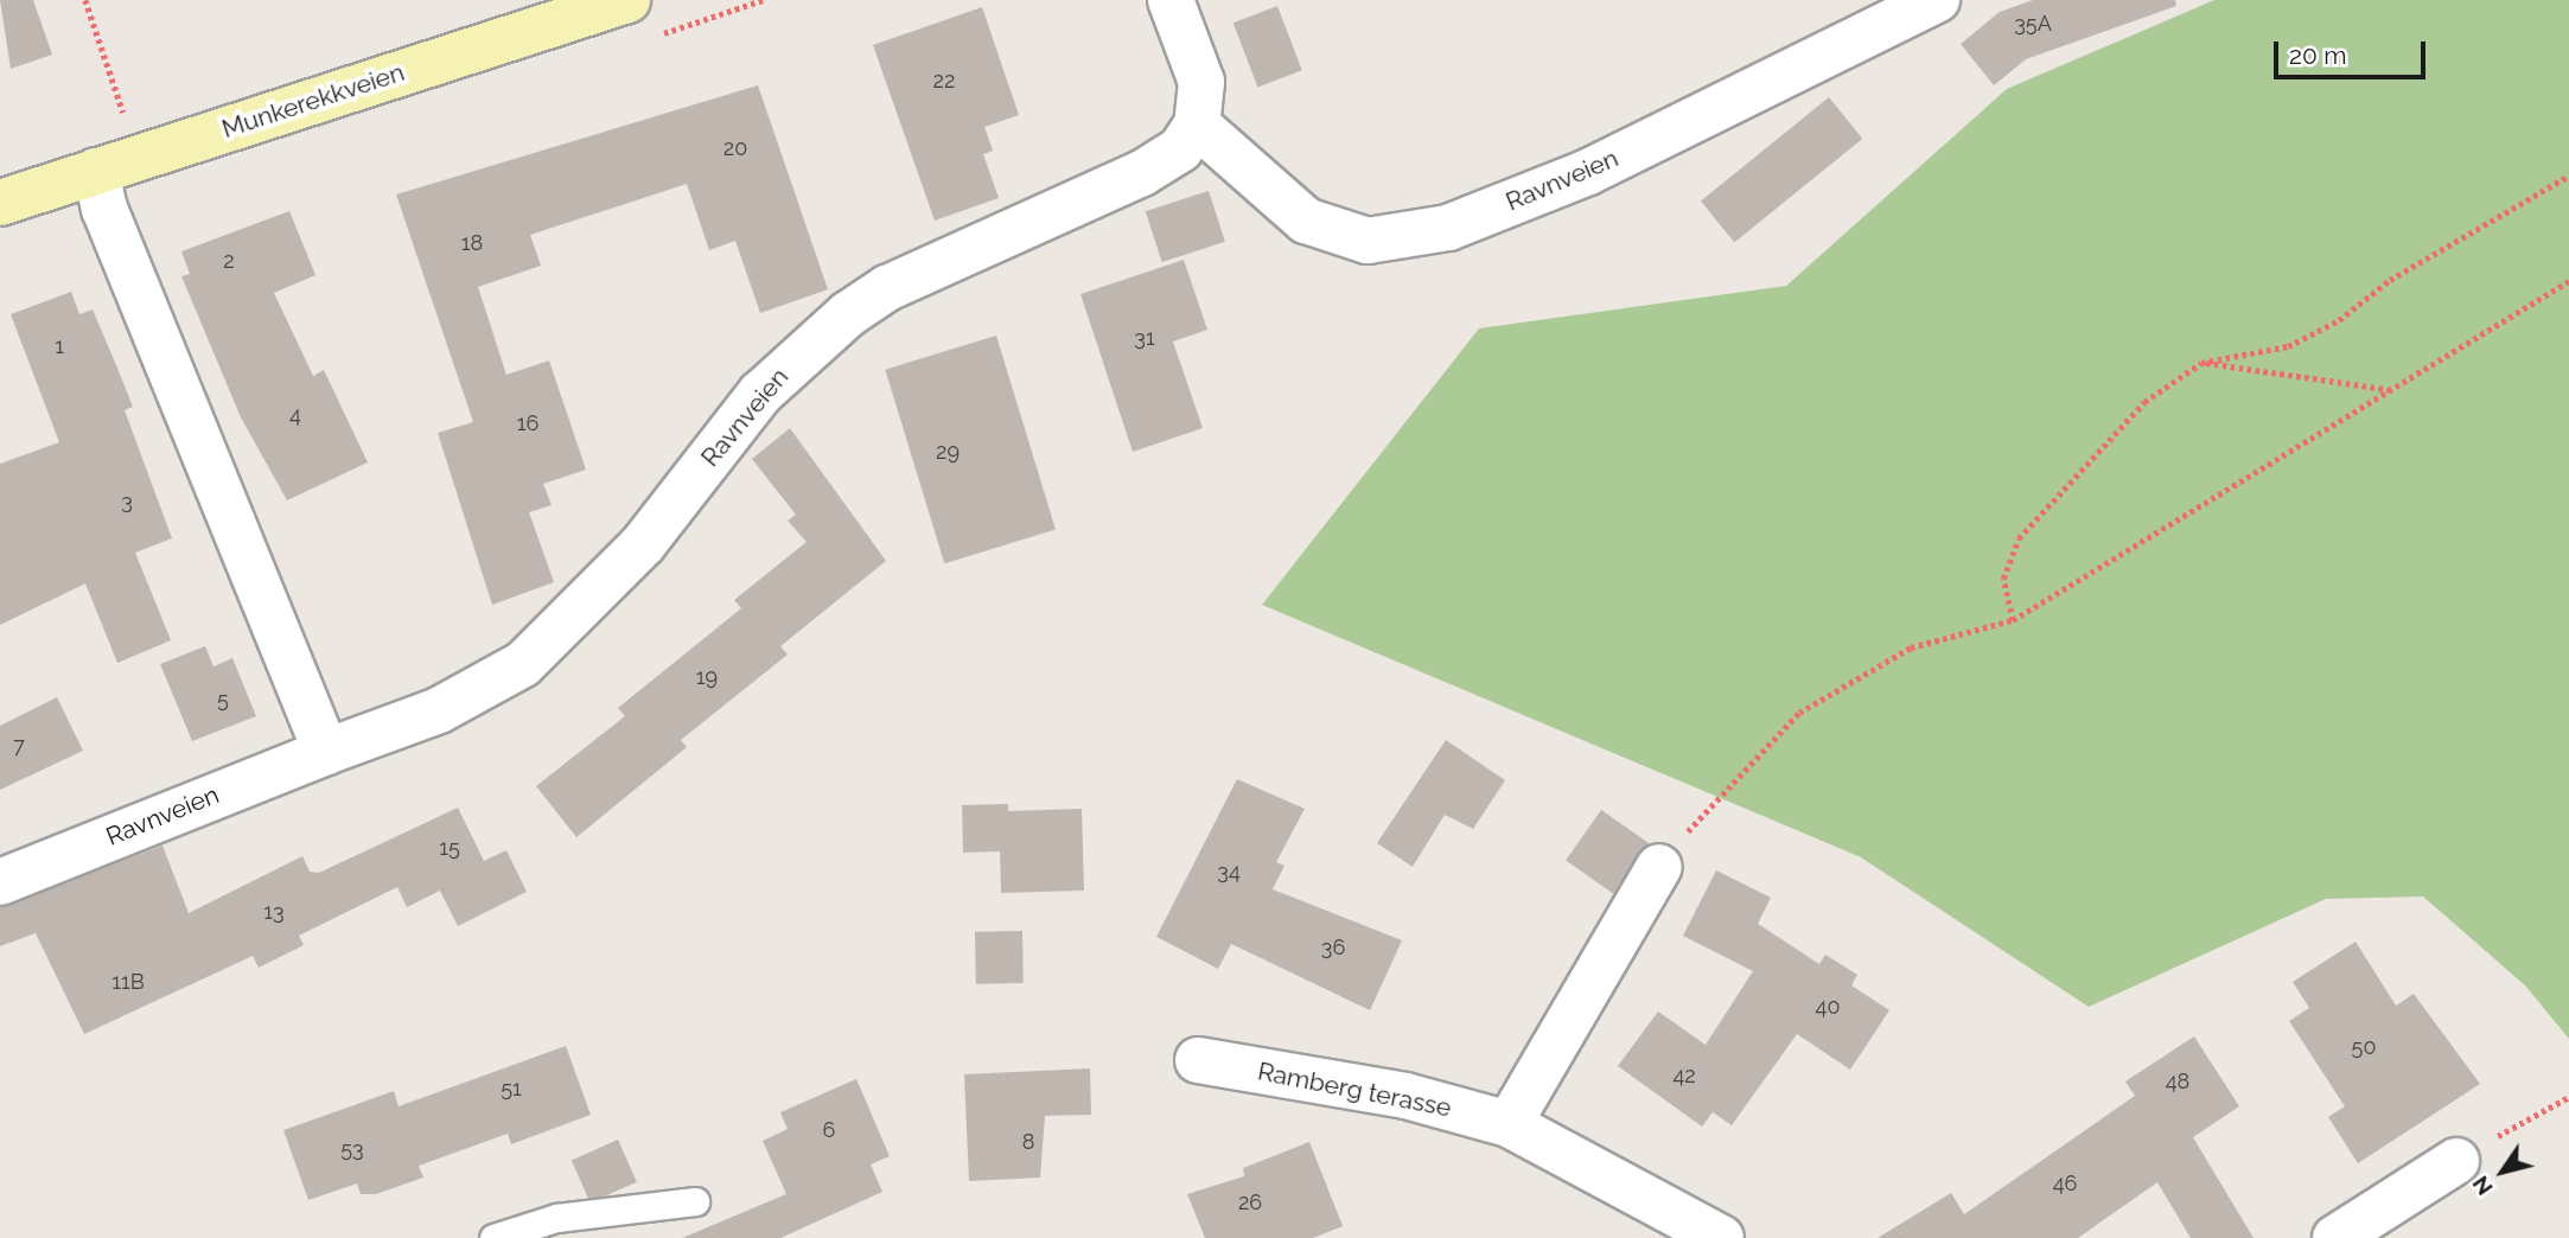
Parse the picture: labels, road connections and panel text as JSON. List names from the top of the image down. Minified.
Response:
{"streets":{"main road":["Munkerekkveien"],"street":["Ravnveien","Ramberg terasse"]},"house_numbers":["35A","22","20","18","2","31","1","4","16","29","3","19","5","7","15","34","13","36","11B","40","50","42","48","51","6","8","53","46","26"],"scale_bar":"20 m","north":"bottom left"}
